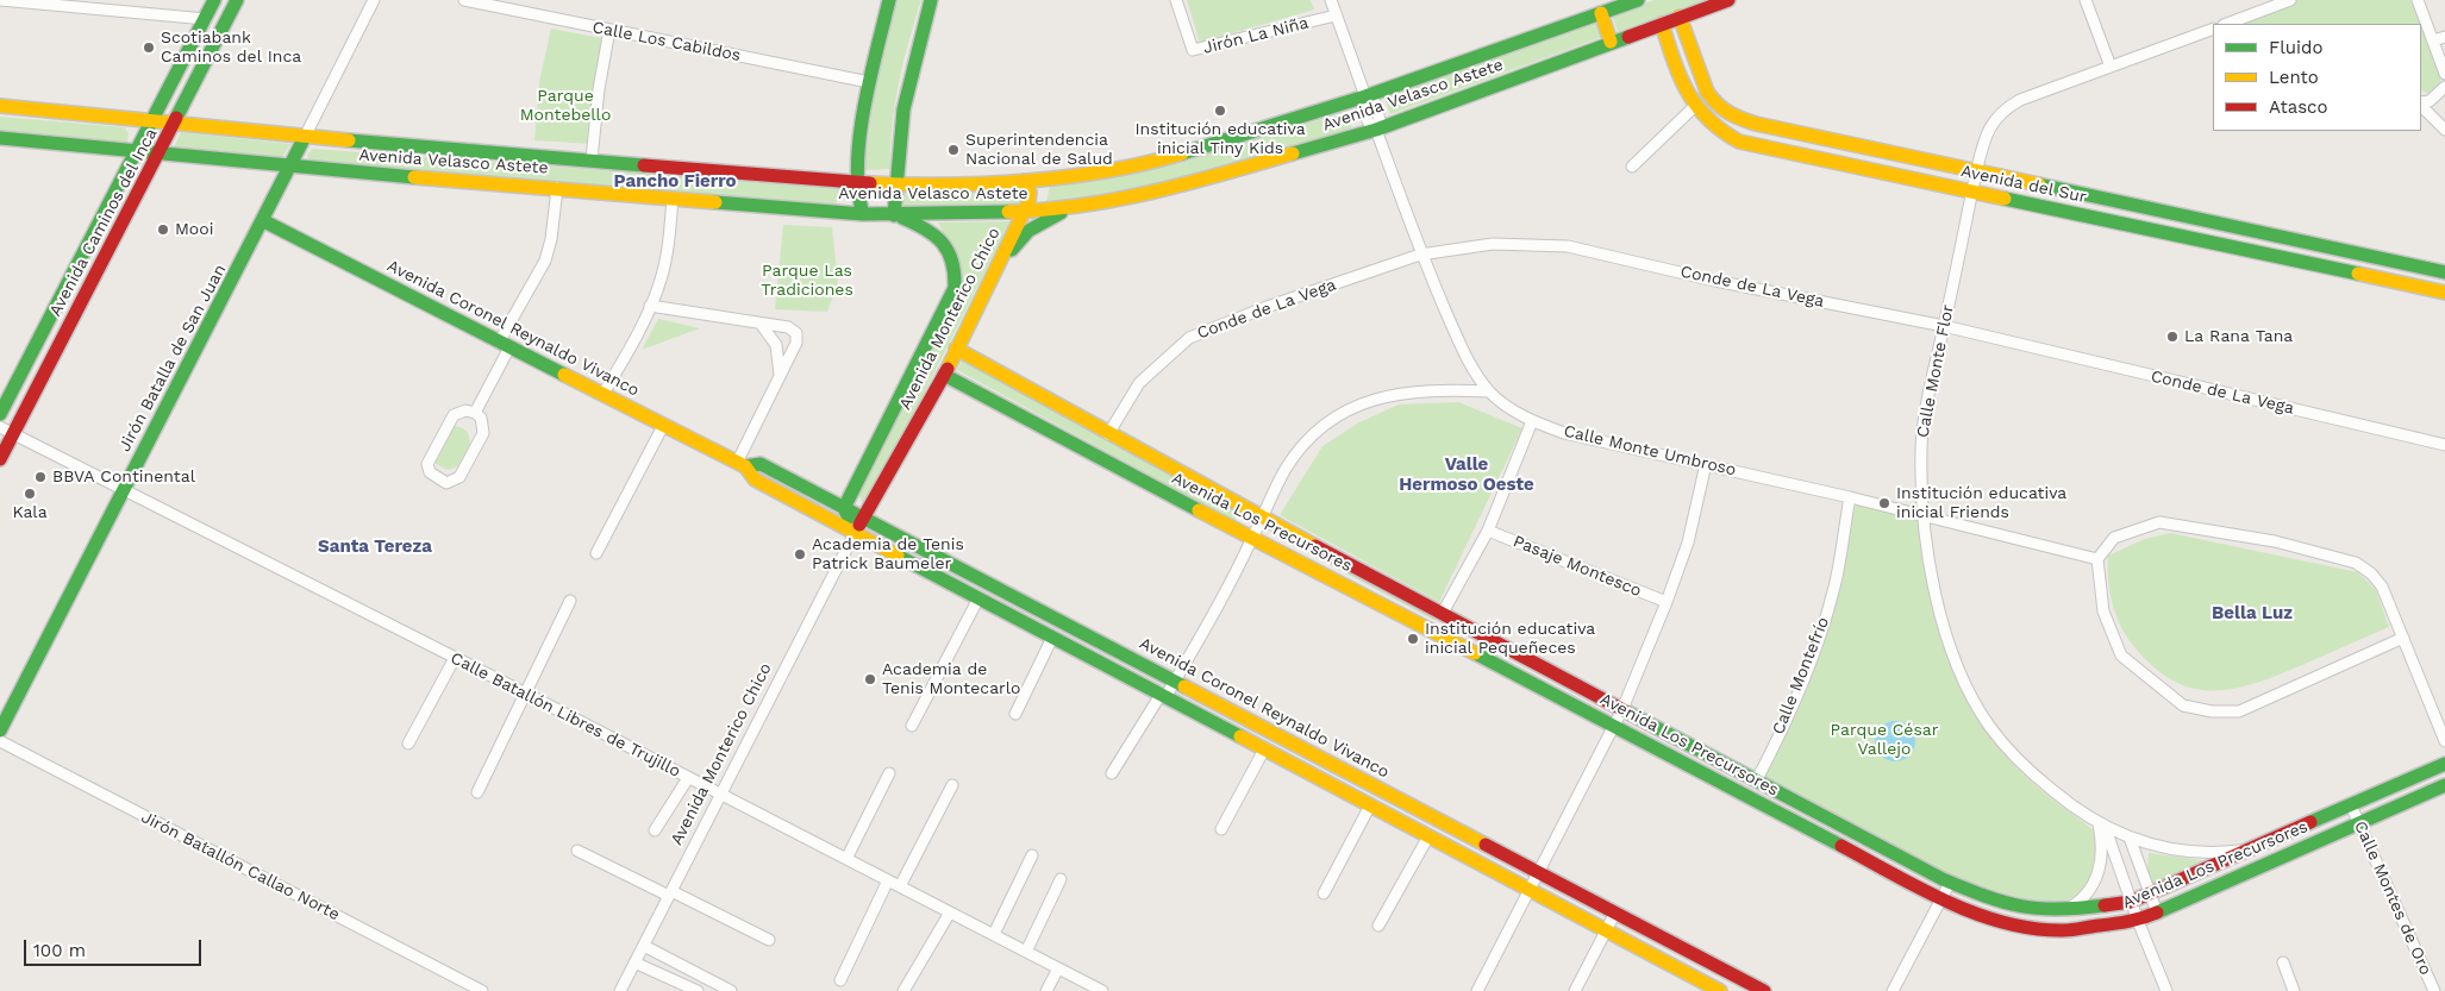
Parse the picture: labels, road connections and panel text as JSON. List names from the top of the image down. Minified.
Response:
{"streets":{"street":["Jirón La Niña","Calle Los Cabildos","Avenida Velasco Astete","Avenida del Sur","Avenida Caminos del Inca","Conde de La Vega","Avenida Monterico Chico","Avenida Coronel Reynaldo Vivanco","Jirón Batalla de San Juan","Calle Monte Flor","Calle Monte Umbroso","Avenida Los Precursores","Pasaje Montesco","Calle Montefrío","Calle Batallón Libres de Trujillo","Jirón Batallón Callao Norte","Calle Montes de Oro"]},"crossings":[["Jirón La Niña","Calle Monte Umbroso"],["Avenida Velasco Astete","Avenida del Sur"],["Avenida Velasco Astete","Avenida Caminos del Inca"],["Avenida Velasco Astete","Avenida Monterico Chico"],["Avenida Velasco Astete","Jirón Batalla de San Juan"],["Avenida Velasco Astete","Calle Monte Umbroso"],["Avenida del Sur","Calle Monte Flor"],["Avenida Caminos del Inca","Calle Batallón Libres de Trujillo"],["Conde de La Vega","Calle Monte Flor"],["Conde de La Vega","Calle Monte Umbroso"],["Conde de La Vega","Avenida Los Precursores"],["Avenida Monterico Chico","Avenida Coronel Reynaldo Vivanco"],["Avenida Monterico Chico","Avenida Los Precursores"],["Avenida Monterico Chico","Calle Batallón Libres de Trujillo"],["Avenida Coronel Reynaldo Vivanco","Jirón Batalla de San Juan"],["Jirón Batalla de San Juan","Calle Batallón Libres de Trujillo"],["Calle Monte Flor","Calle Monte Umbroso"],["Calle Monte Flor","Avenida Los Precursores"],["Calle Monte Umbroso","Calle Montefrío"],["Avenida Los Precursores","Calle Montefrío"],["Avenida Los Precursores","Calle Montes de Oro"]],"districts":["Pancho Fierro","Valle Hermoso Oeste","Santa Tereza","Bella Luz"],"parks":["Parque Montebello","Parque Las Tradiciones","Parque César Vallejo"],"places":["Scotiabank Caminos del Inca","Institución educativa inicial Tiny Kids","Superintendencia Nacional de Salud","Mooi","La Rana Tana","BBVA Continental","Kala","Institución educativa inicial Friends","Academia de Tenis Patrick Baumeler","Institución educativa inicial Pequeñeces","Academia de Tenis Montecarlo"],"legend":["Fluido","Lento","Atasco"],"scale_bar":"100 m"}
